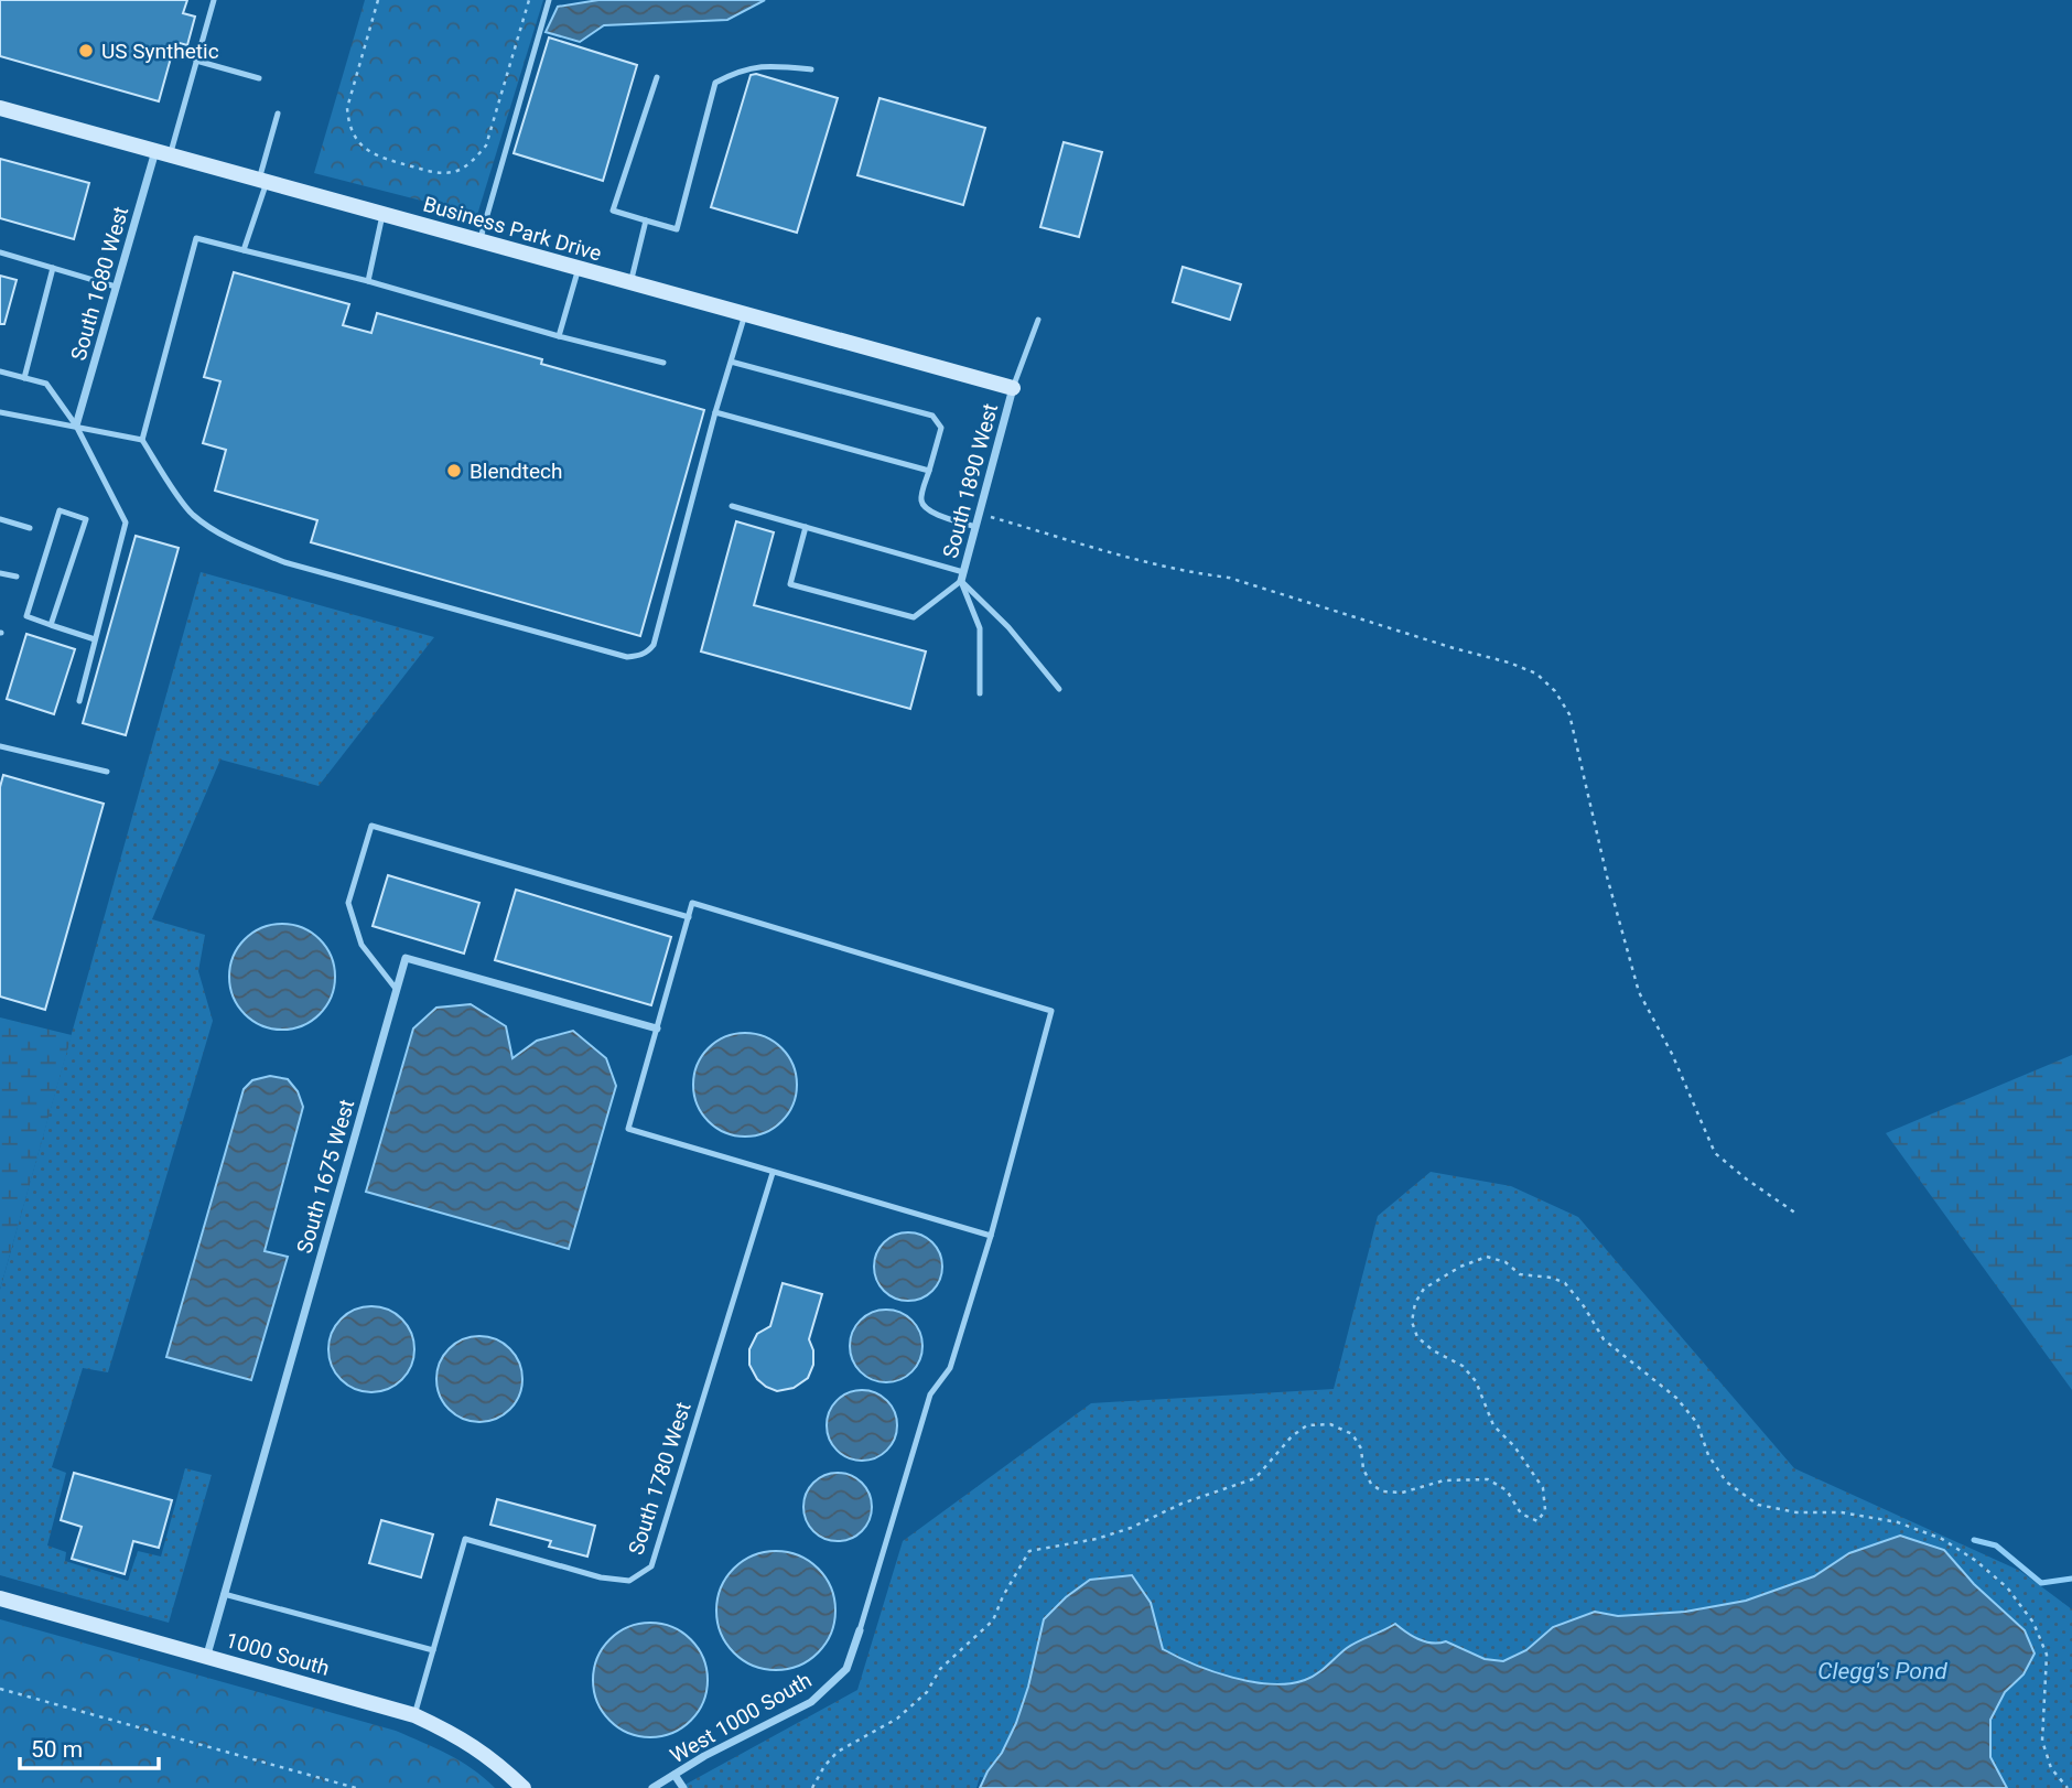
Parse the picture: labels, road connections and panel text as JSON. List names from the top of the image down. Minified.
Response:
{"streets":{"street":["Business Park Drive","South 1680 West","South 1890 West","South 1675 West","1000 South","West 1000 South"],"lane":["South 1780 West"]},"crossings":[["Business Park Drive","South 1680 West"],["Business Park Drive","South 1890 West"],["South 1675 West","1000 South"],["South 1780 West","1000 South"]],"water":["Clegg's Pond"],"places":["US Synthetic","Blendtech"],"scale_bar":"50 m"}
